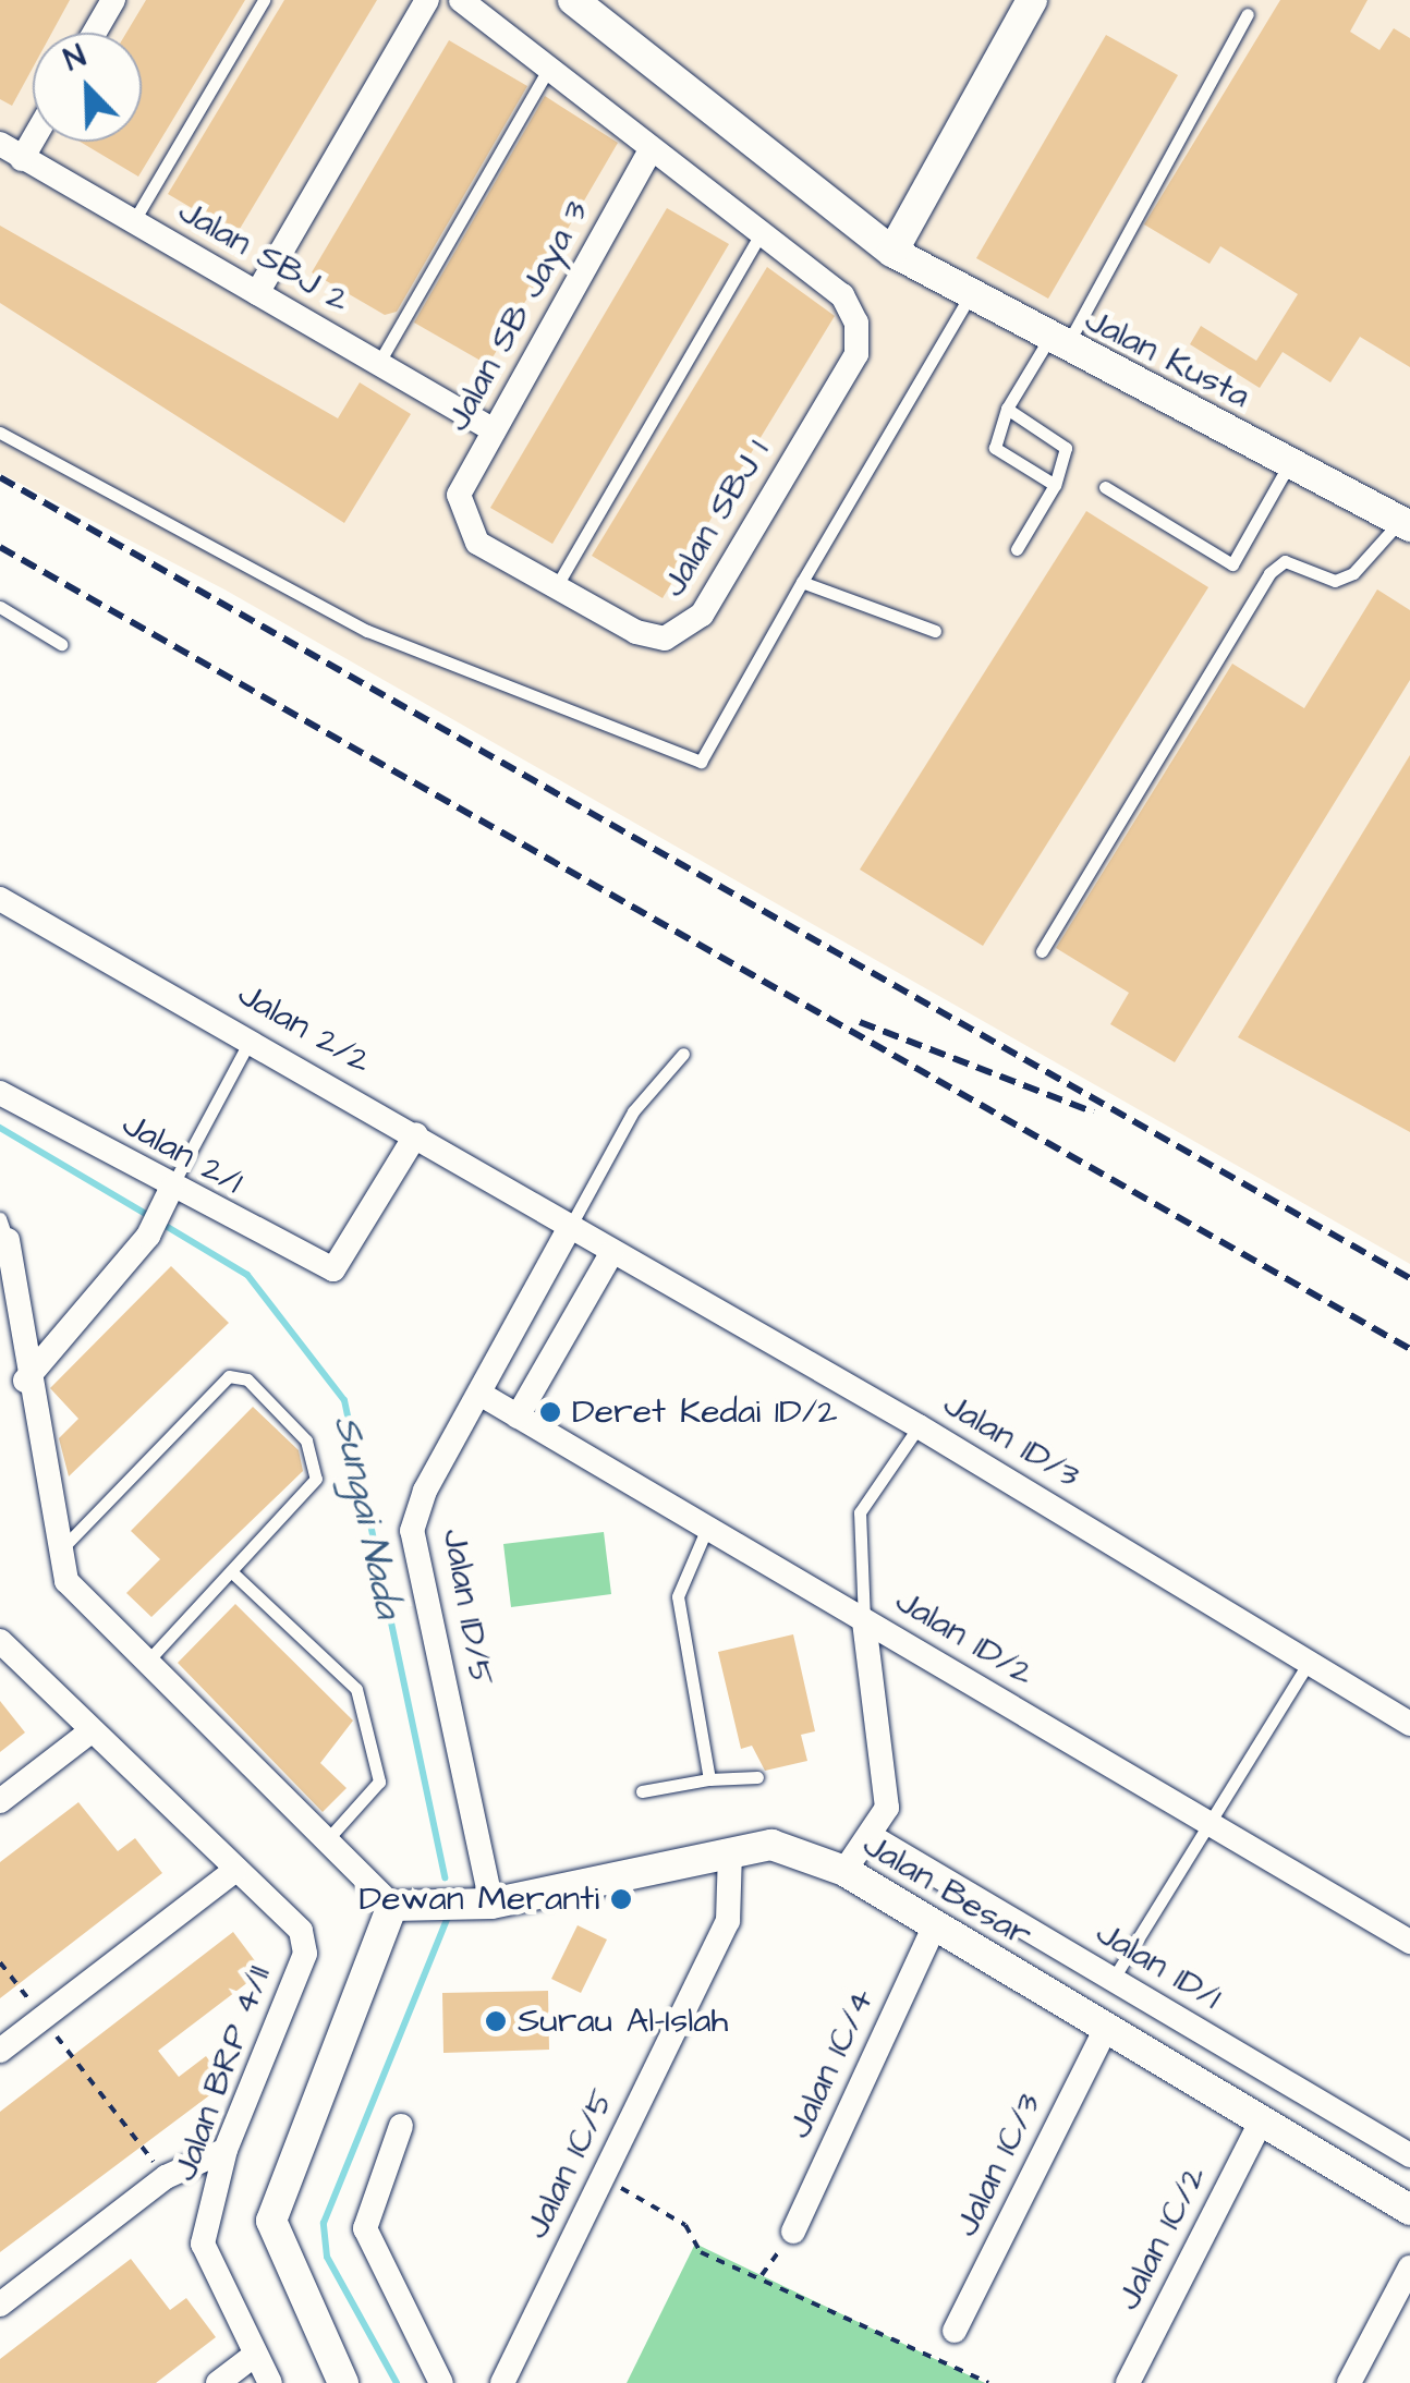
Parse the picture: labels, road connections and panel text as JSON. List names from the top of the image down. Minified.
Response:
{"streets":{"street":["Jalan SBJ 2","Jalan SB Jaya 3","Jalan Kusta","Jalan SBJ 1","Jalan 2/2","Jalan 2/1","Jalan 1D/3","Jalan 1D/5","Jalan 1D/2","Jalan Besar","Jalan 1D/1","Jalan 1C/4","Jalan BRP 4/11","Jalan 1C/5","Jalan 1C/3","Jalan 1C/2"]},"crossings":[["Jalan SBJ 2","Jalan SB Jaya 3"],["Jalan SB Jaya 3","Jalan SBJ 1"],["Jalan 2/2","Jalan 2/1"],["Jalan 2/2","Jalan 1D/3"],["Jalan 2/2","Jalan 1D/5"],["Jalan 1D/3","Jalan 1D/5"],["Jalan 1D/5","Jalan 1D/2"],["Jalan 1D/5","Jalan Besar"],["Jalan Besar","Jalan 1C/4"],["Jalan Besar","Jalan 1C/5"],["Jalan Besar","Jalan 1C/3"],["Jalan Besar","Jalan 1C/2"]],"water":["Sungai Nada"],"places":["Deret Kedai 1D/2","Dewan Meranti","Surau Al-Islah"],"north":"top left"}
